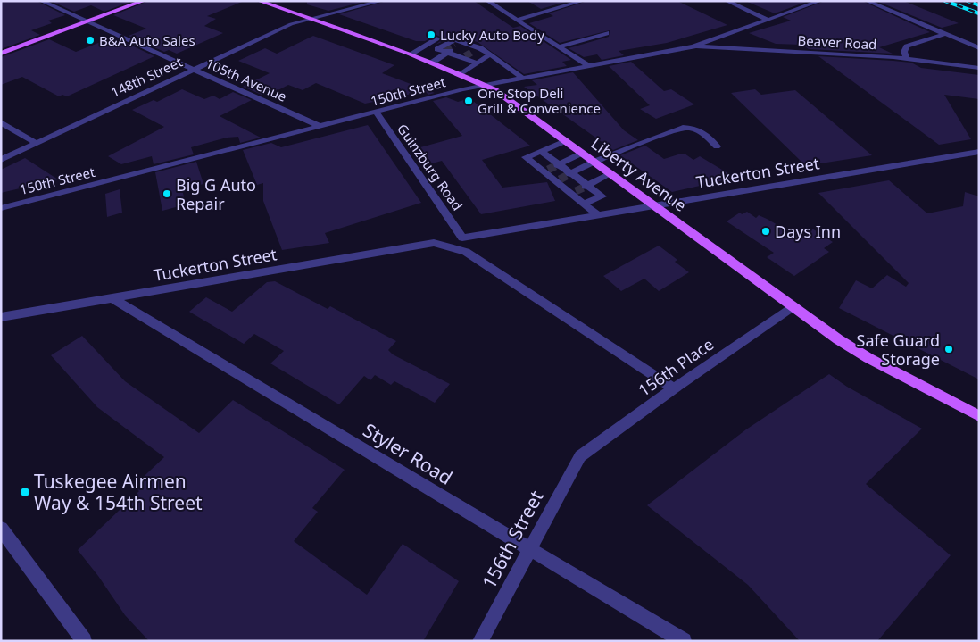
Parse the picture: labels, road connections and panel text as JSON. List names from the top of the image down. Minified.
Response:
{"streets":{"main road":["Liberty Avenue"],"street":["Beaver Road","148th Street","105th Avenue","150th Street","Guinzburg Road","Tuckerton Street","156th Place","Styler Road","156th Street"]},"crossings":[["Beaver Road","150th Street"],["148th Street","105th Avenue"],["148th Street","Liberty Avenue"],["105th Avenue","150th Street"],["150th Street","Guinzburg Road"],["150th Street","Liberty Avenue"],["Guinzburg Road","Tuckerton Street"],["Tuckerton Street","Liberty Avenue"],["Tuckerton Street","156th Place"],["Tuckerton Street","Styler Road"],["Liberty Avenue","156th Place"],["156th Place","156th Street"],["Styler Road","156th Street"]],"places":{"other":["Lucky Auto Body","B&A Auto Sales","One Stop Deli Grill & Convenience","Big G Auto Repair","Days Inn","Safe Guard Storage"],"transit":["Tuskegee Airmen Way & 154th Street"]}}
